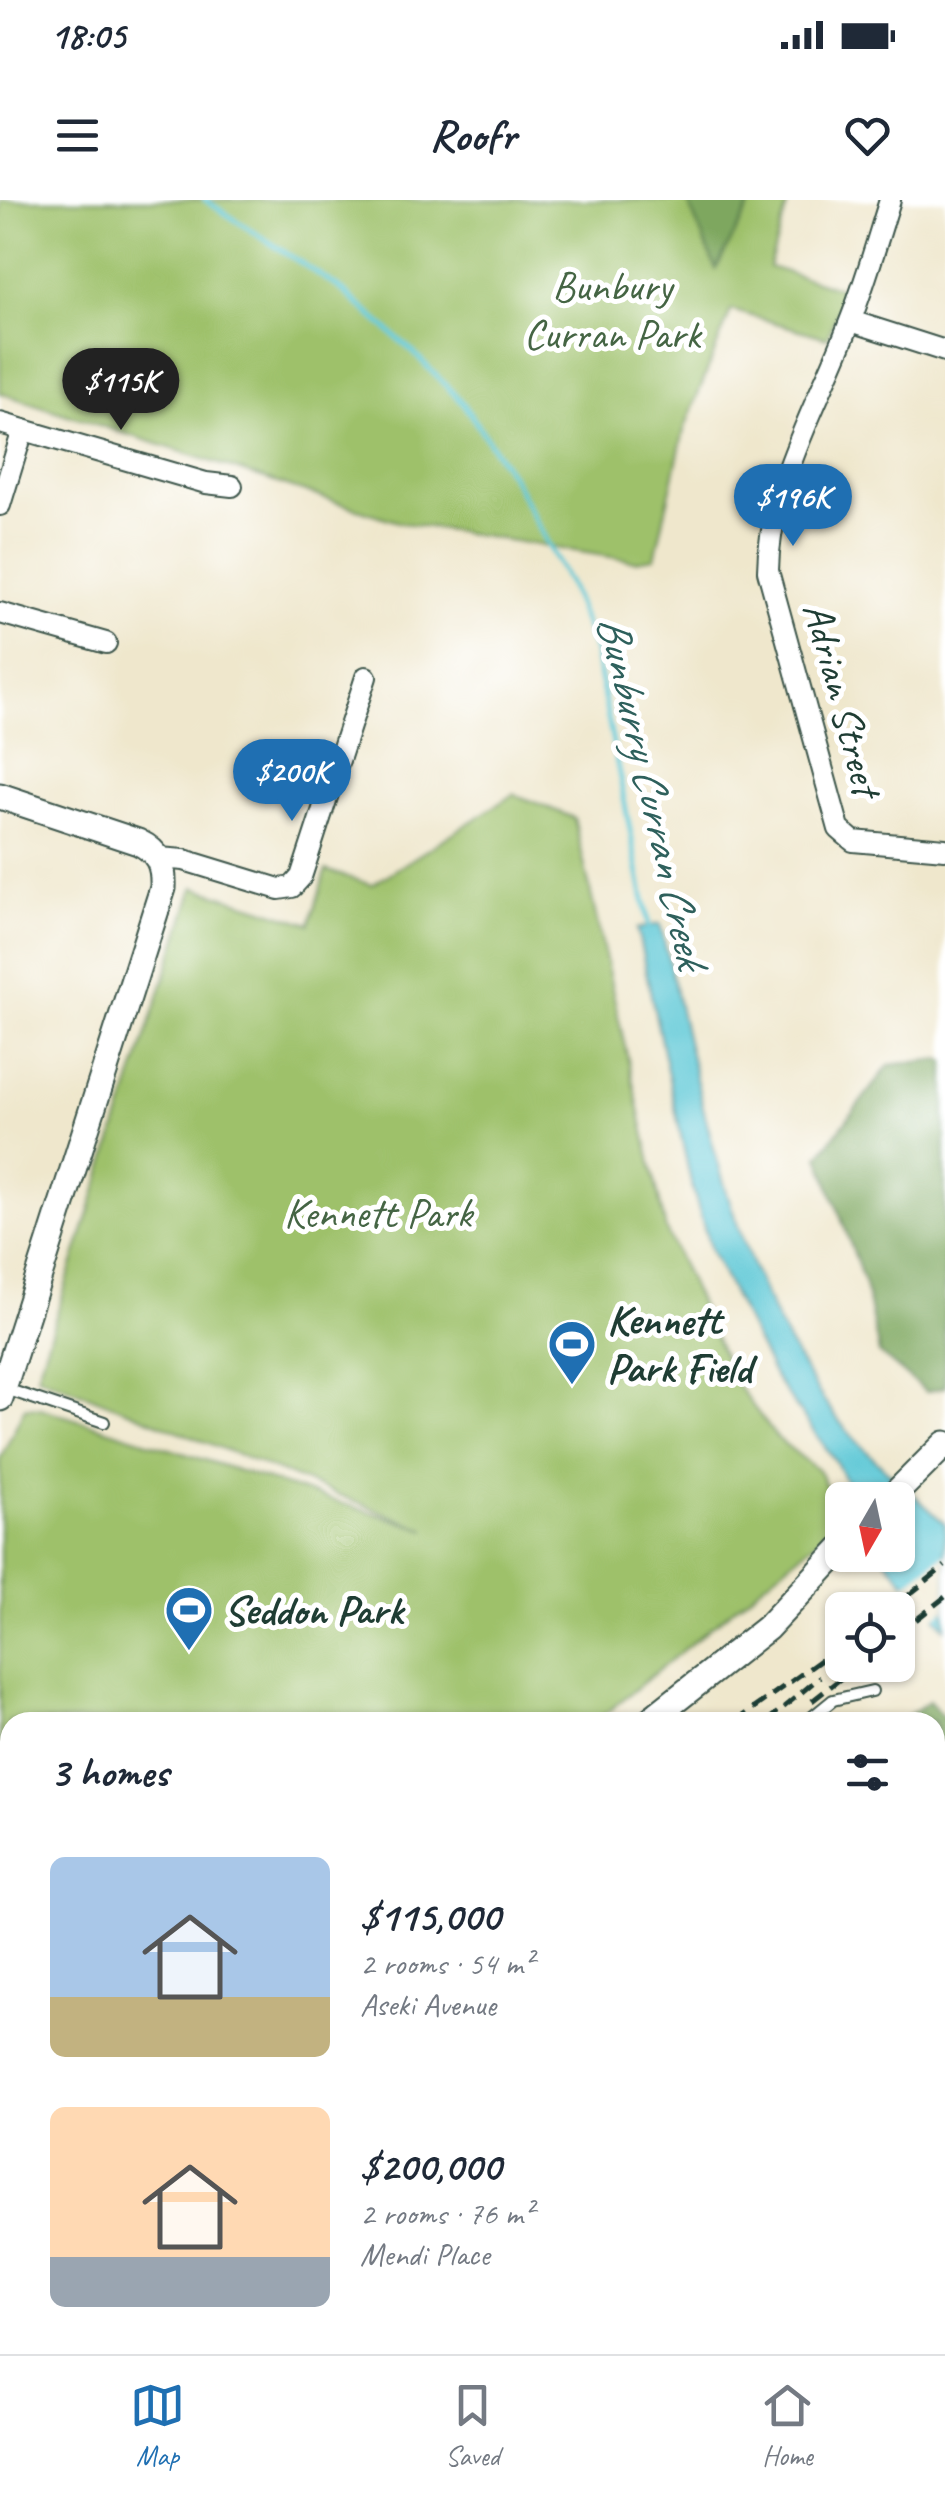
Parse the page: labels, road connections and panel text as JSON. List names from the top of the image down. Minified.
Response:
{"streets":{"street":["Adrian Street"]},"water":["Bunburry Curran Creek"],"parks":["Bunbury Curran Park","Kennett Park"],"places":{"sports":["Kennett Park Field","Seddon Park"]},"north":"bottom","page":{"status":"18:05","header":"Roofr","price":["$115K","$196K","$200K"],"heading":"3 homes","list":[{"name":"$115,000","note":"2 rooms · 54 m² · Aseki Avenue"},{"name":"$200,000","note":"2 rooms · 76 m² · Mendi Place"}],"tabs":["Map","Saved","Home"]}}
